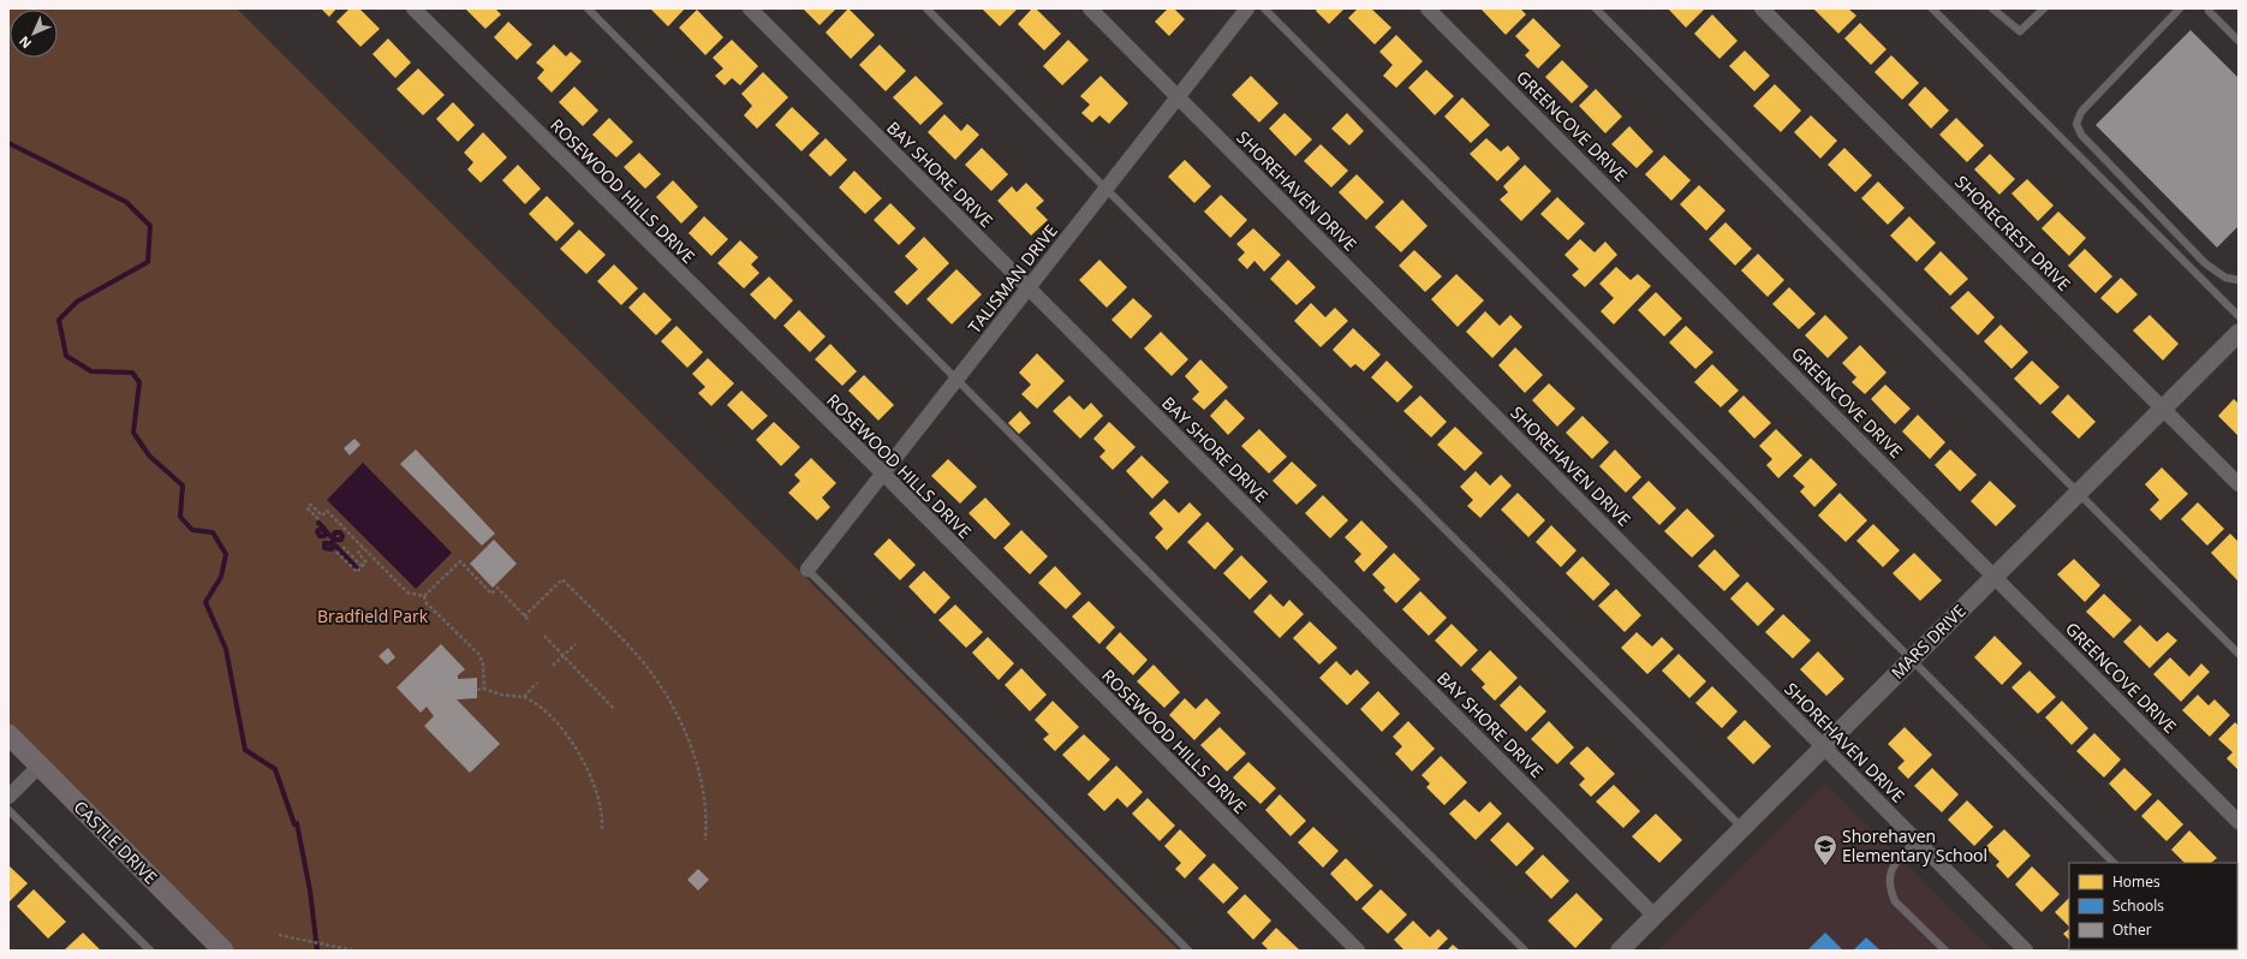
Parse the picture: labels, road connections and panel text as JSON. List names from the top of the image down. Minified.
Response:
{"streets":{"main road":["CASTLE DRIVE"],"street":["GREENCOVE DRIVE","BAY SHORE DRIVE","ROSEWOOD HILLS DRIVE","SHOREHAVEN DRIVE","SHORECREST DRIVE","TALISMAN DRIVE","MARS DRIVE"]},"crossings":[["GREENCOVE DRIVE","MARS DRIVE"],["BAY SHORE DRIVE","TALISMAN DRIVE"],["BAY SHORE DRIVE","MARS DRIVE"],["ROSEWOOD HILLS DRIVE","TALISMAN DRIVE"],["SHOREHAVEN DRIVE","TALISMAN DRIVE"],["SHOREHAVEN DRIVE","MARS DRIVE"],["SHORECREST DRIVE","MARS DRIVE"]],"parks":["Bradfield Park"],"places":{"school or university":["Shorehaven Elementary School"]},"legend":["Homes","Schools","Other"],"north":"bottom left"}
